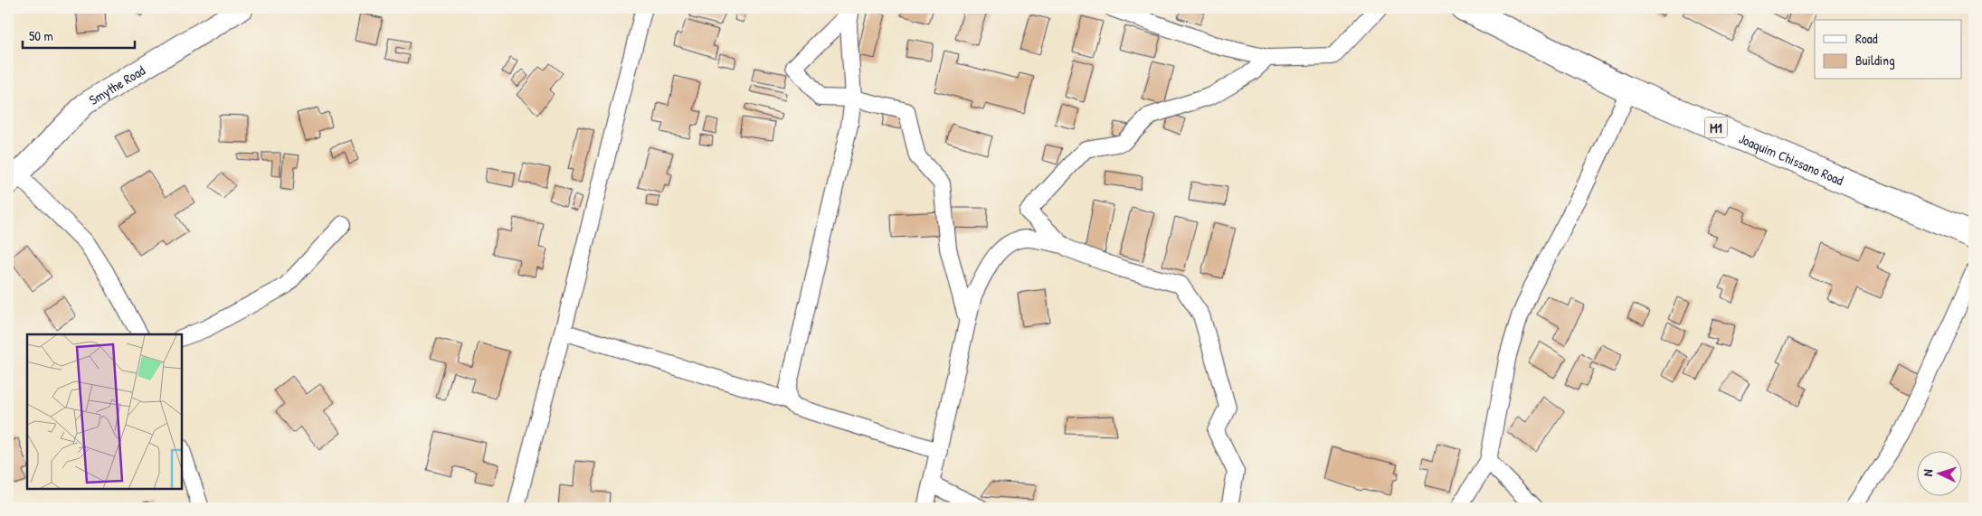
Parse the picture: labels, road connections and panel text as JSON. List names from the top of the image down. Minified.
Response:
{"streets":{"highway":["M1","Joaquim Chissano Road"],"street":["Smythe Road"]},"legend":["Road","Building"],"scale_bar":"50 m","north":"left"}
